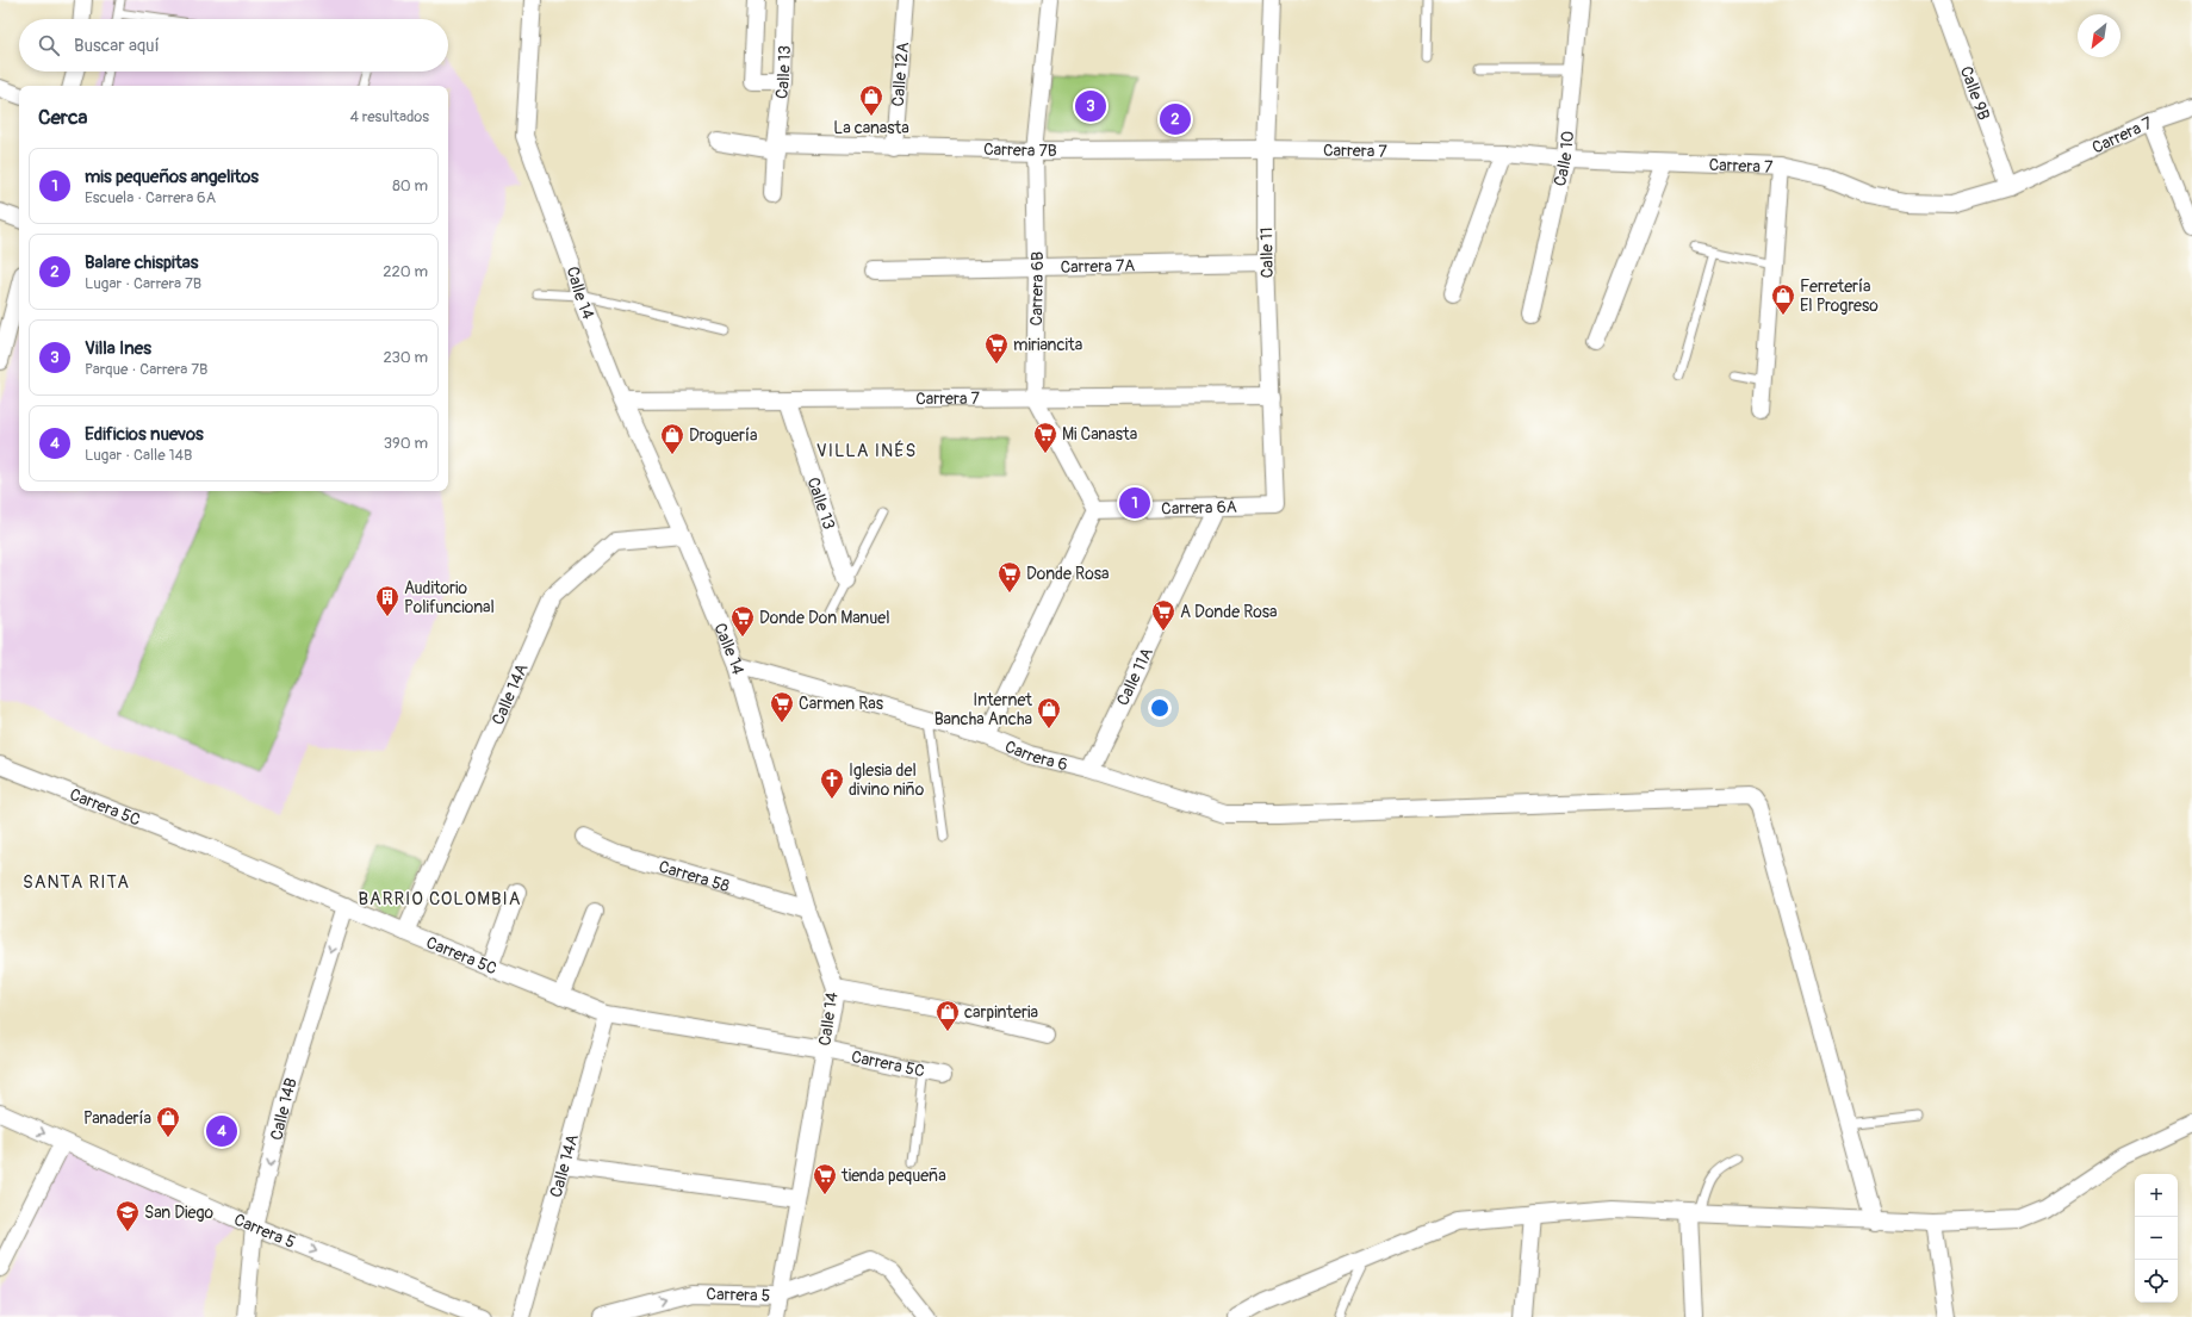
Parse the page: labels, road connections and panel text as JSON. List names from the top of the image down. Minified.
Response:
{"streets":{"street":["Calle 13","Calle 12A","Calle 9B","Carrera 7","Carrera 7B","Calle 10","Calle 11","Carrera 7A","Carrera 6B","Calle 14","Carrera 6A","Calle 11A","Calle 14A","Carrera 6","Carrera 5C","Carrera 58","Calle 14B","Carrera 5"]},"crossings":[["Calle 13","Carrera 7"],["Calle 13","Carrera 7B"],["Calle 12A","Carrera 7B"],["Calle 9B","Carrera 7"],["Carrera 7","Carrera 7B"],["Carrera 7","Calle 10"],["Carrera 7","Calle 11"],["Carrera 7","Carrera 6B"],["Carrera 7","Calle 14"],["Carrera 7B","Calle 11"],["Carrera 7B","Carrera 6B"],["Calle 11","Carrera 7A"],["Calle 11","Carrera 6A"],["Carrera 7A","Carrera 6B"],["Carrera 6B","Carrera 6A"],["Calle 14","Calle 14A"],["Calle 14","Carrera 6"],["Calle 14","Carrera 5C"],["Calle 14","Carrera 58"],["Calle 14","Carrera 5"],["Carrera 6A","Calle 11A"],["Calle 11A","Carrera 6"],["Calle 14A","Carrera 5C"],["Carrera 5C","Calle 14B"],["Calle 14B","Carrera 5"]],"one_way":["Calle 14B"],"districts":["VILLA INÉS","SANTA RITA","BARRIO COLOMBIA"],"places":{"shop":["La canasta","Ferretería El Progreso","Droguería","Internet Bancha Ancha","carpinteria","Panadería"],"supermarket":["miriancita","Mi Canasta","Donde Rosa","A Donde Rosa","Donde Don Manuel","Carmen Ras","tienda pequeña"],"building":["Auditorio Polifuncional"],"church":["Iglesia del divino niño"],"school or university":["San Diego"]},"north":"bottom left","page":{"search":"Buscar aquí","heading":["Cerca","4 resultados"],"pins":["3","2","1","4"],"list":[{"mark":"1","name":"mis pequeños angelitos","note":"Escuela · Carrera 6A","value":"80 m"},{"mark":"2","name":"Balare chispitas","note":"Lugar · Carrera 7B","value":"220 m"},{"mark":"3","name":"Villa Ines","note":"Parque · Carrera 7B","value":"230 m"},{"mark":"4","name":"Edificios nuevos","note":"Lugar · Calle 14B","value":"390 m"}],"map_buttons":["+","−"]}}
